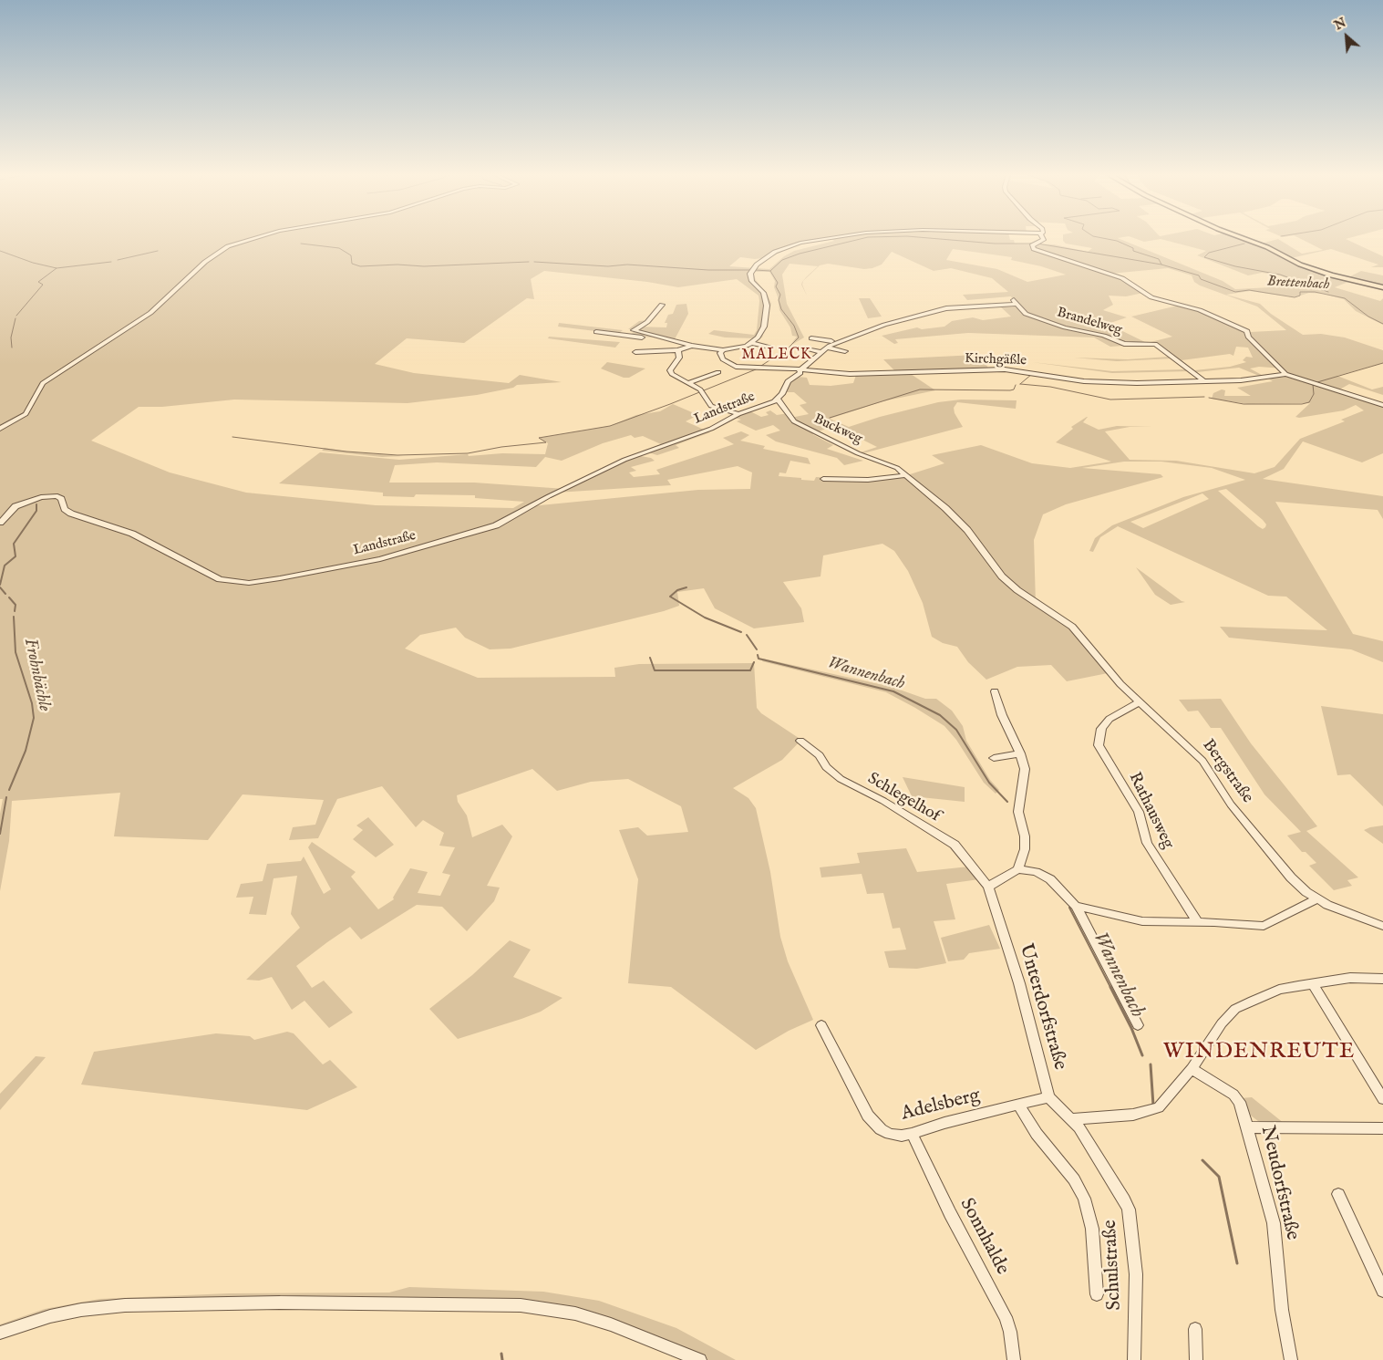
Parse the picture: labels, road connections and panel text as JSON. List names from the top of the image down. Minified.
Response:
{"streets":{"street":["Brandelweg","Kirchgäßle","Landstraße","Buckweg","Bergstraße","Schlegelhof","Rathausweg","Unterdorfstraße","Adelsberg","Neudorfstraße","Sonnhalde","Schulstraße"]},"crossings":[["Brandelweg","Kirchgäßle"],["Brandelweg","Landstraße"],["Kirchgäßle","Landstraße"],["Landstraße","Buckweg"],["Buckweg","Bergstraße"],["Bergstraße","Rathausweg"],["Schlegelhof","Unterdorfstraße"],["Unterdorfstraße","Adelsberg"],["Adelsberg","Sonnhalde"]],"districts":["MALECK","WINDENREUTE"],"water":["Brettenbach","Wannenbach","Frohnbächle"],"north":"top left"}
